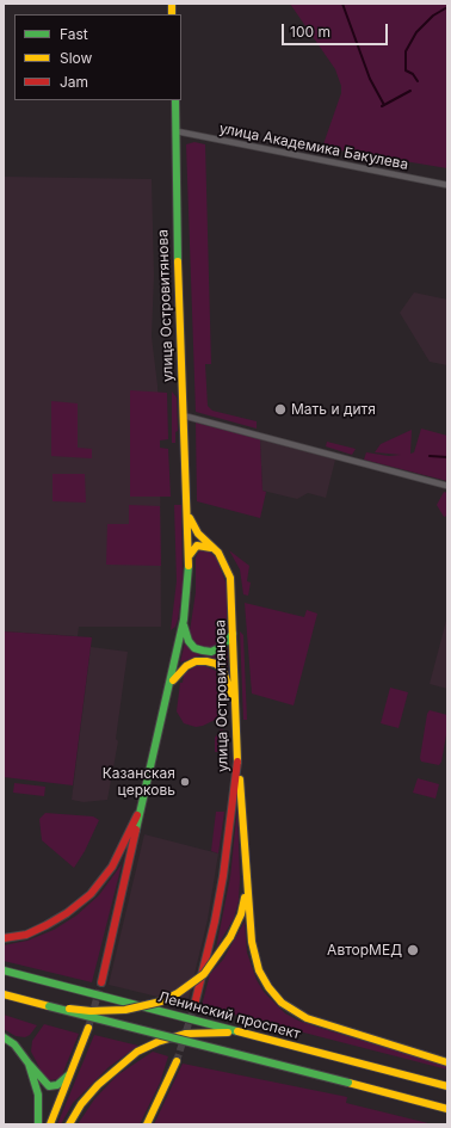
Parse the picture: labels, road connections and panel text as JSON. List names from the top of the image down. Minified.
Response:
{"streets":{"main road":["улица Островитянова","Ленинский проспект"],"street":["улица Академика Бакулева"]},"crossings":[["улица Академика Бакулева","улица Островитянова"]],"places":["Мать и дитя","Казанская церковь","АвторМЕД"],"legend":["Fast","Slow","Jam"],"scale_bar":"100 m"}
